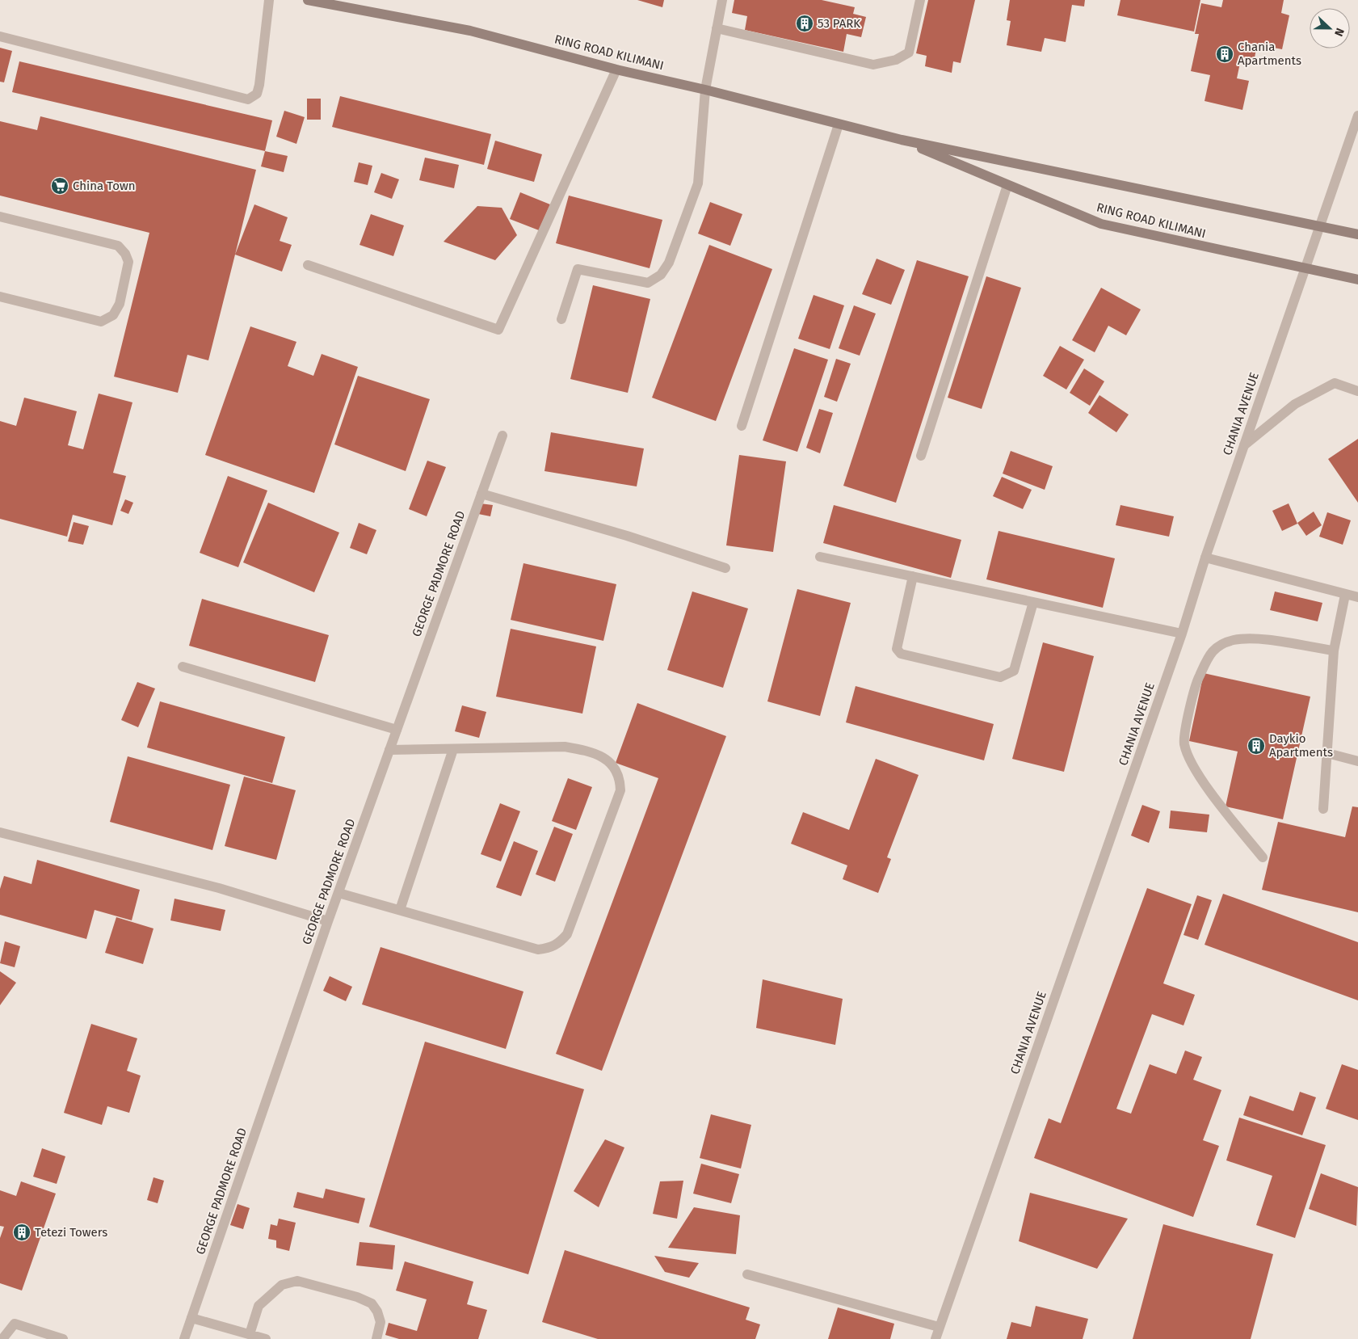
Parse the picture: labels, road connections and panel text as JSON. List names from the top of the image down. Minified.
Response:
{"streets":{"main road":["RING ROAD KILIMANI"],"street":["CHANIA AVENUE","GEORGE PADMORE ROAD"]},"crossings":[["RING ROAD KILIMANI","CHANIA AVENUE"]],"places":{"building":["53 PARK","Chania Apartments","Daykio Apartments","Tetezi Towers"],"supermarket":["China Town"]},"north":"right"}
